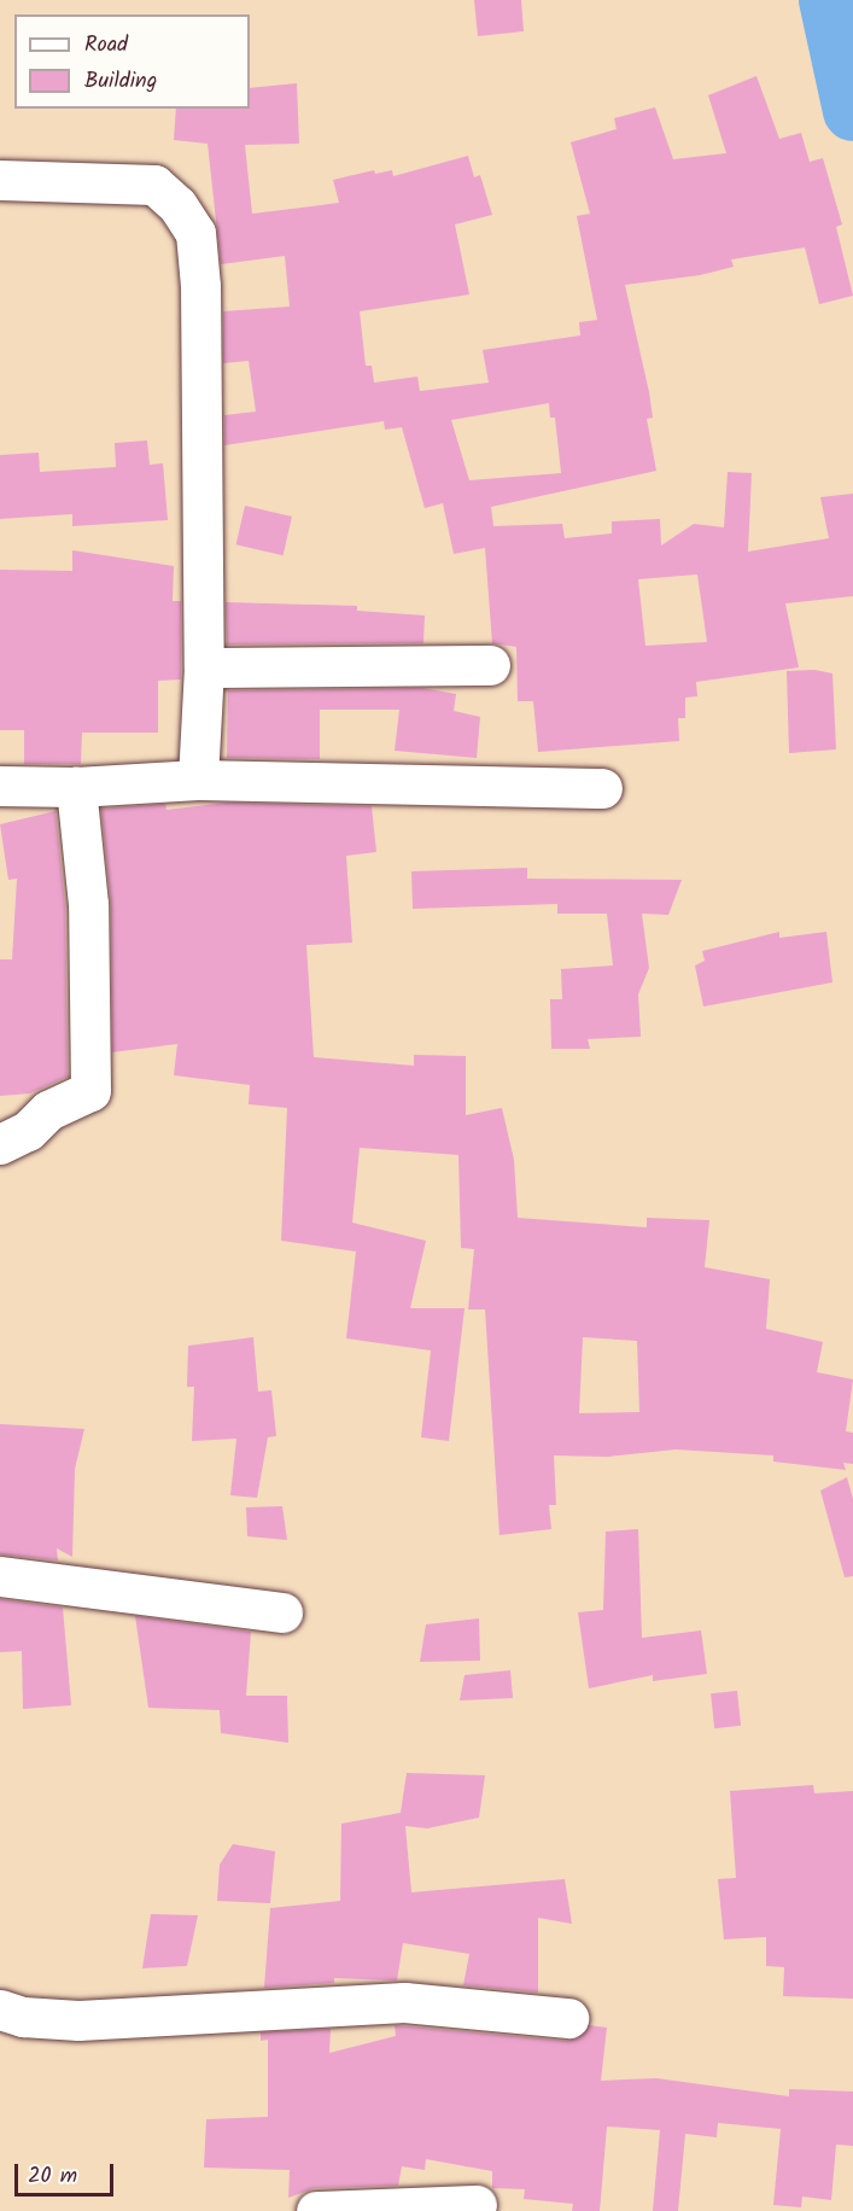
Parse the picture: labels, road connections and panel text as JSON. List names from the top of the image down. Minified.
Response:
{"legend":["Road","Building"],"scale_bar":"20 m"}
